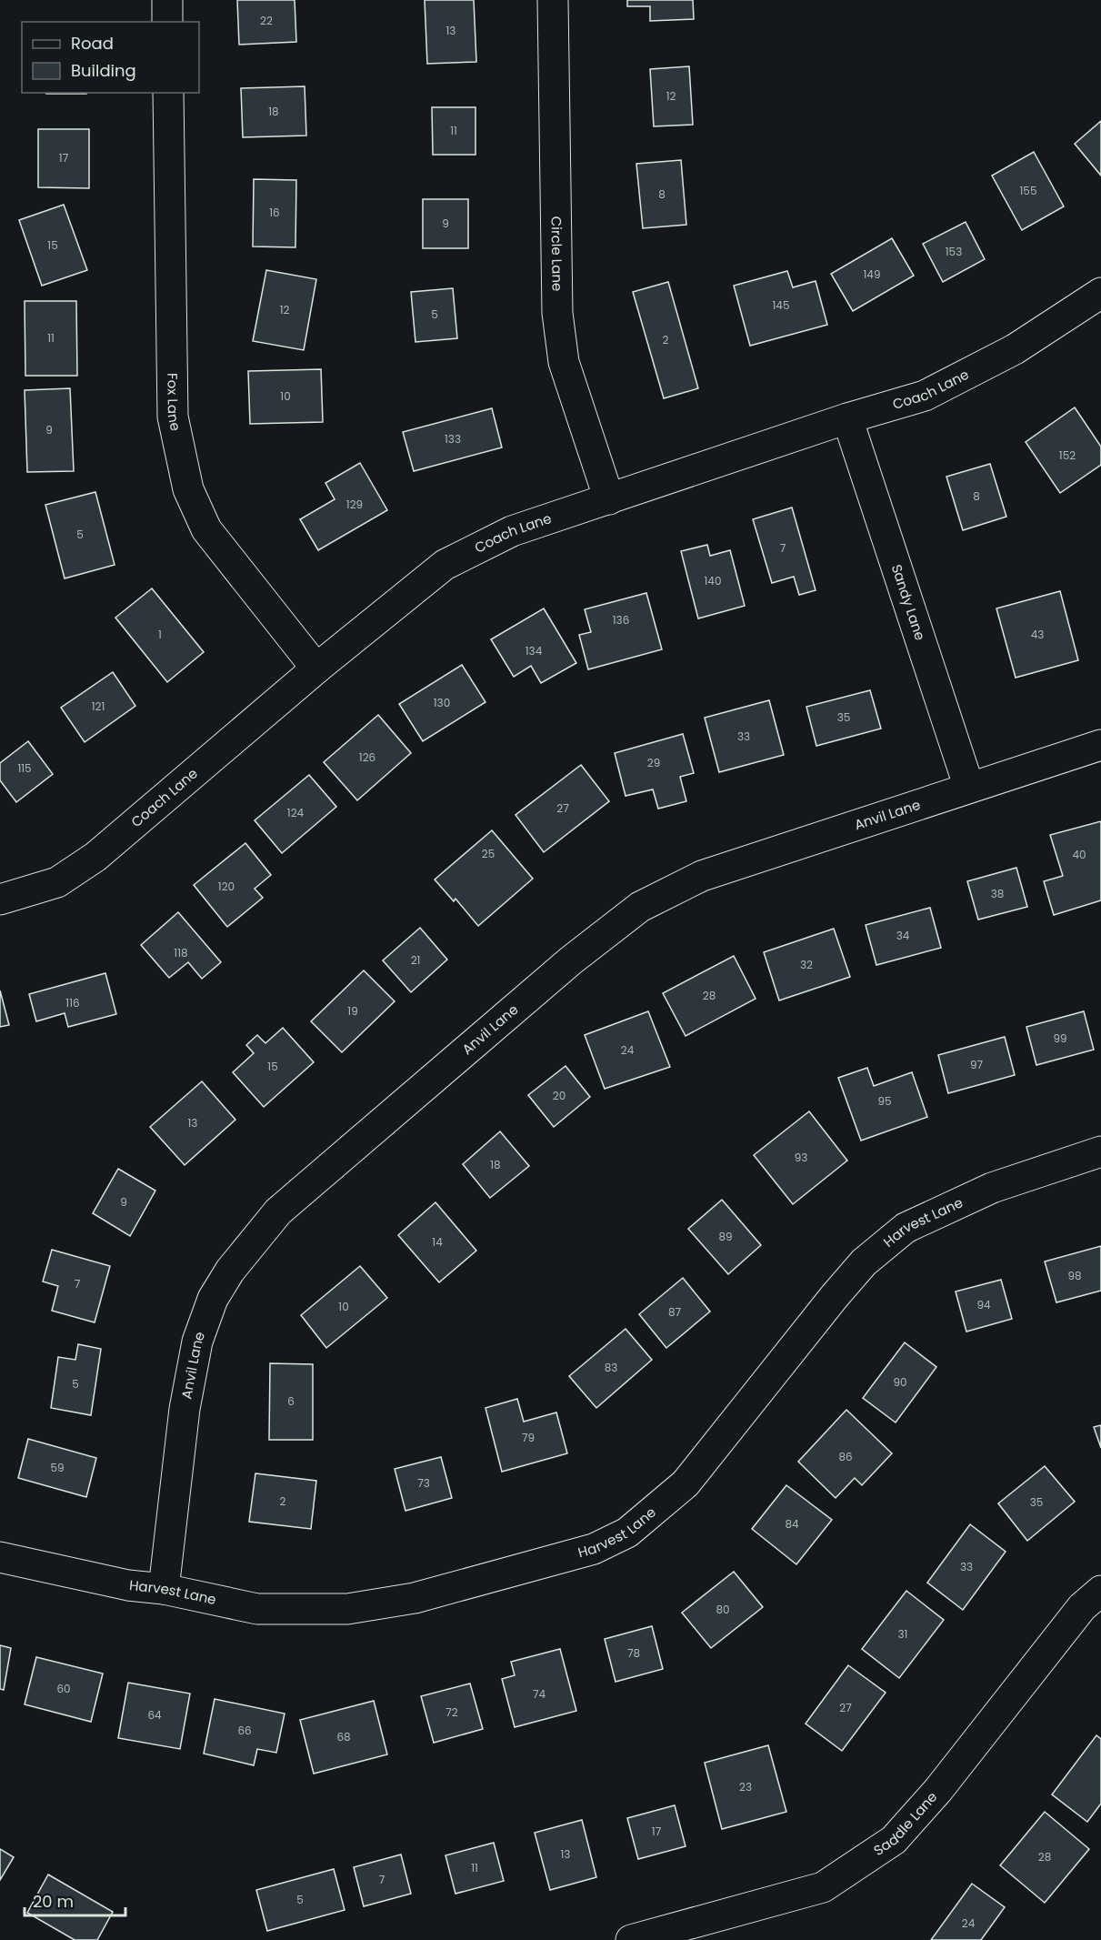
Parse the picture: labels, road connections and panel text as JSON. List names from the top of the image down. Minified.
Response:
{"streets":{"street":["Circle Lane","Coach Lane","Fox Lane","Sandy Lane","Anvil Lane","Harvest Lane","Saddle Lane"]},"crossings":[["Circle Lane","Coach Lane"],["Coach Lane","Fox Lane"],["Coach Lane","Sandy Lane"],["Sandy Lane","Anvil Lane"],["Anvil Lane","Harvest Lane"]],"house_numbers":["22","13","12","18","11","17","155","8","16","9","15","153","149","145","12","5","11","2","10","9","133","152","8","129","5","7","140","136","1","43","134","130","121","35","33","126","29","115","27","124","25","40","120","38","34","118","21","32","28","116","19","99","24","97","15","20","95","13","93","18","9","89","14","98","7","94","10","87","83","90","5","6","79","86","59","73","2","35","84","33","80","31","78","60","74","27","72","64","66","68","23","17","13","28","11","7","5","24"],"legend":["Road","Building"],"scale_bar":"20 m"}
